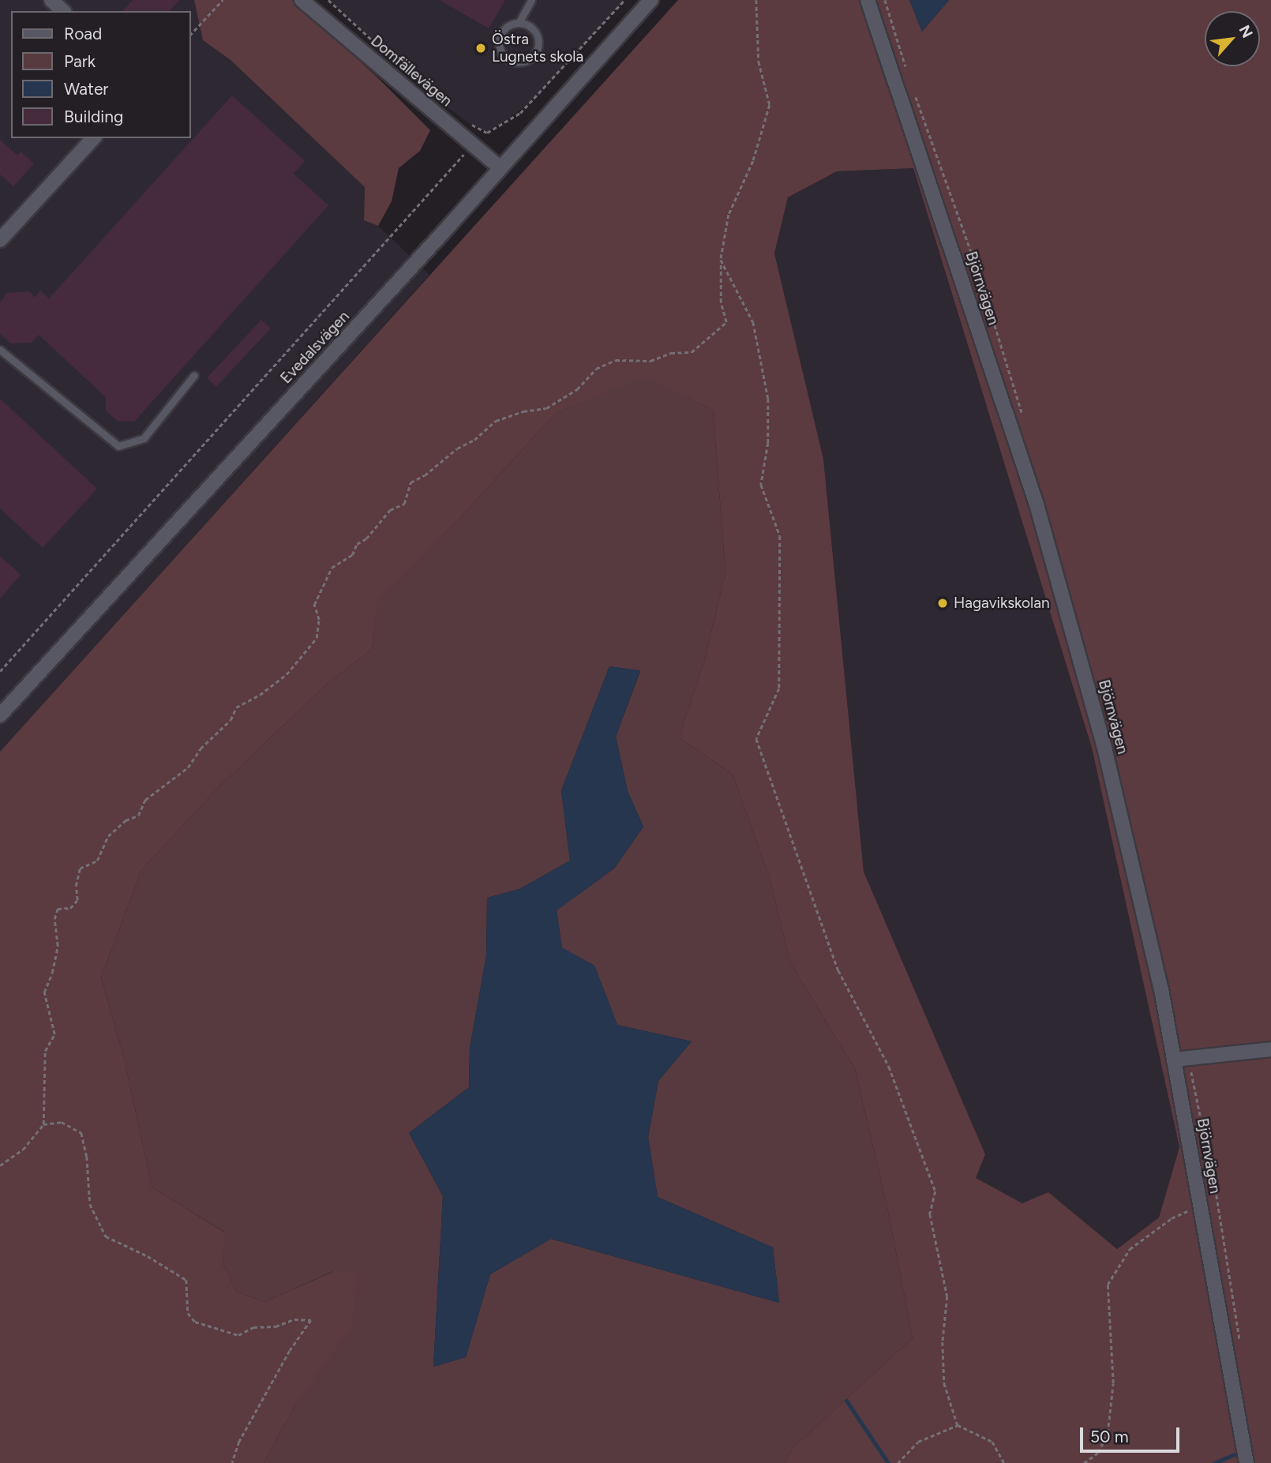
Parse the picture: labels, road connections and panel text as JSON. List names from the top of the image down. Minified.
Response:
{"streets":{"street":["Domfällevägen","Björnvägen","Evedalsvägen"]},"crossings":[["Domfällevägen","Evedalsvägen"]],"places":["Östra Lugnets skola","Hagavikskolan"],"legend":["Road","Park","Water","Building"],"scale_bar":"50 m","north":"top right"}
